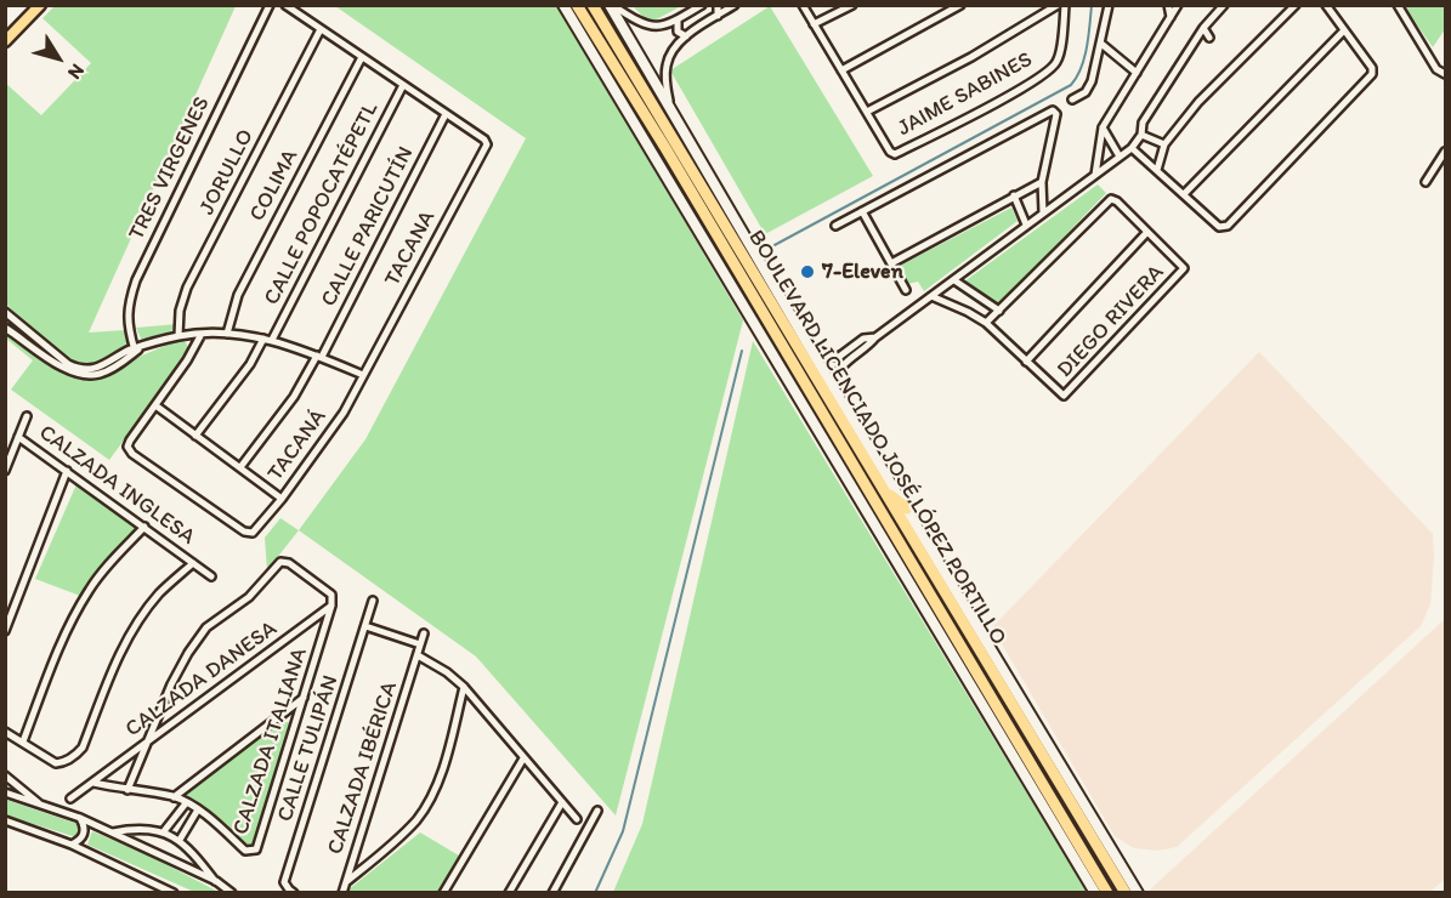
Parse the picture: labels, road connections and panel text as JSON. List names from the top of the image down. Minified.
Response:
{"streets":{"highway":["BOULEVARD LICENCIADO JOSÉ LÓPEZ PORTILLO"],"street":["JAIME SABINES","TRES VIRGENES","JORULLO","COLIMA","CALLE POPOCATÉPETL","CALLE PARICUTÍN","TACANA","DIEGO RIVERA","TACANÁ","CALZADA INGLESA","CALZADA DANESA","CALZADA ITALIANA","CALLE TULIPÁN","CALZADA IBÉRICA"]},"crossings":[["CALLE PARICUTÍN","TACANA"],["TACANA","TACANÁ"],["CALZADA DANESA","CALZADA ITALIANA"]],"places":["7-Eleven"],"north":"bottom right"}
